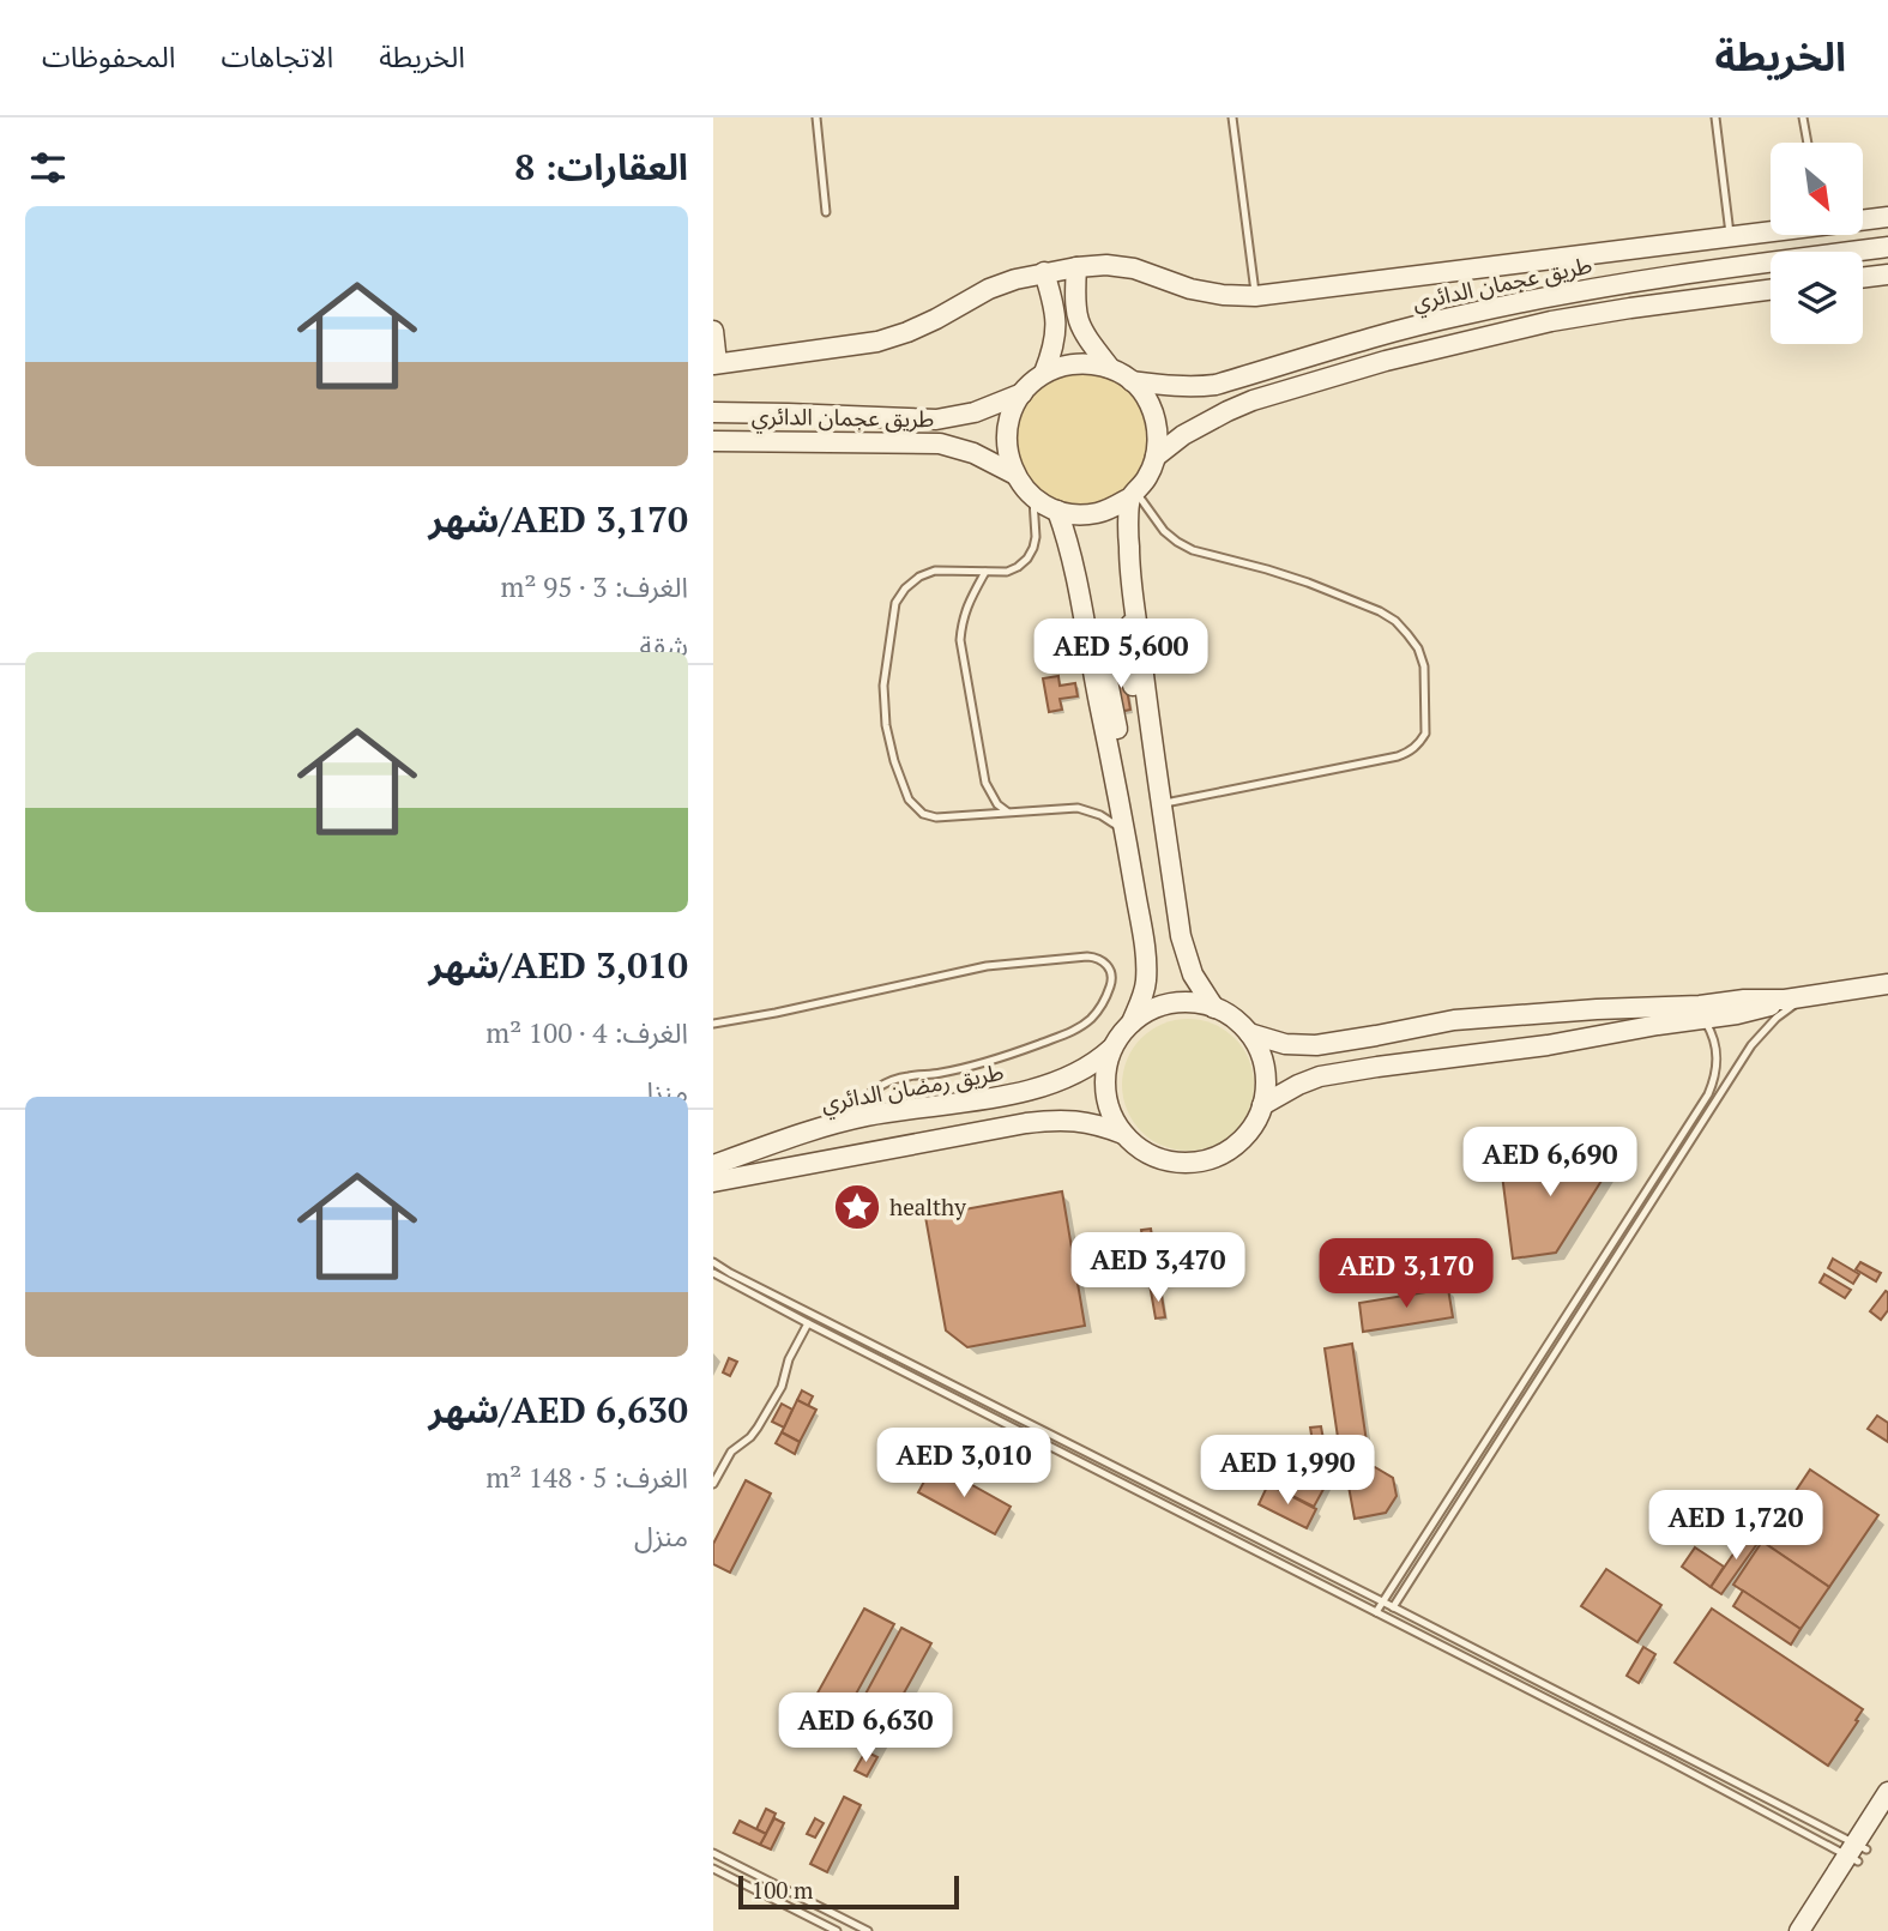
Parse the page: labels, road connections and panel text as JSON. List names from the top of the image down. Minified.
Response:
{"streets":{"street":["طريق عجمان الدائري","طريق رمضان الدائري"]},"places":{"place":["healthy"]},"scale_bar":"100 m","north":"bottom right","page":{"header":"الخريطة","nav":["الخريطة","الاتجاهات","المحفوظات"],"heading":"العقارات: 8","list":[{"name":"AED 3,170/شهر","note":"الغرف: 3 · 95 m² · شقة"},{"name":"AED 3,010/شهر","note":"الغرف: 4 · 100 m² · منزل"},{"name":"AED 6,630/شهر","note":"الغرف: 5 · 148 m² · منزل"}],"price":["AED 5,600","AED 6,690","AED 3,470","AED 3,170","AED 3,010","AED 1,990","AED 1,720","AED 6,630"],"scale":"100 m"}}
